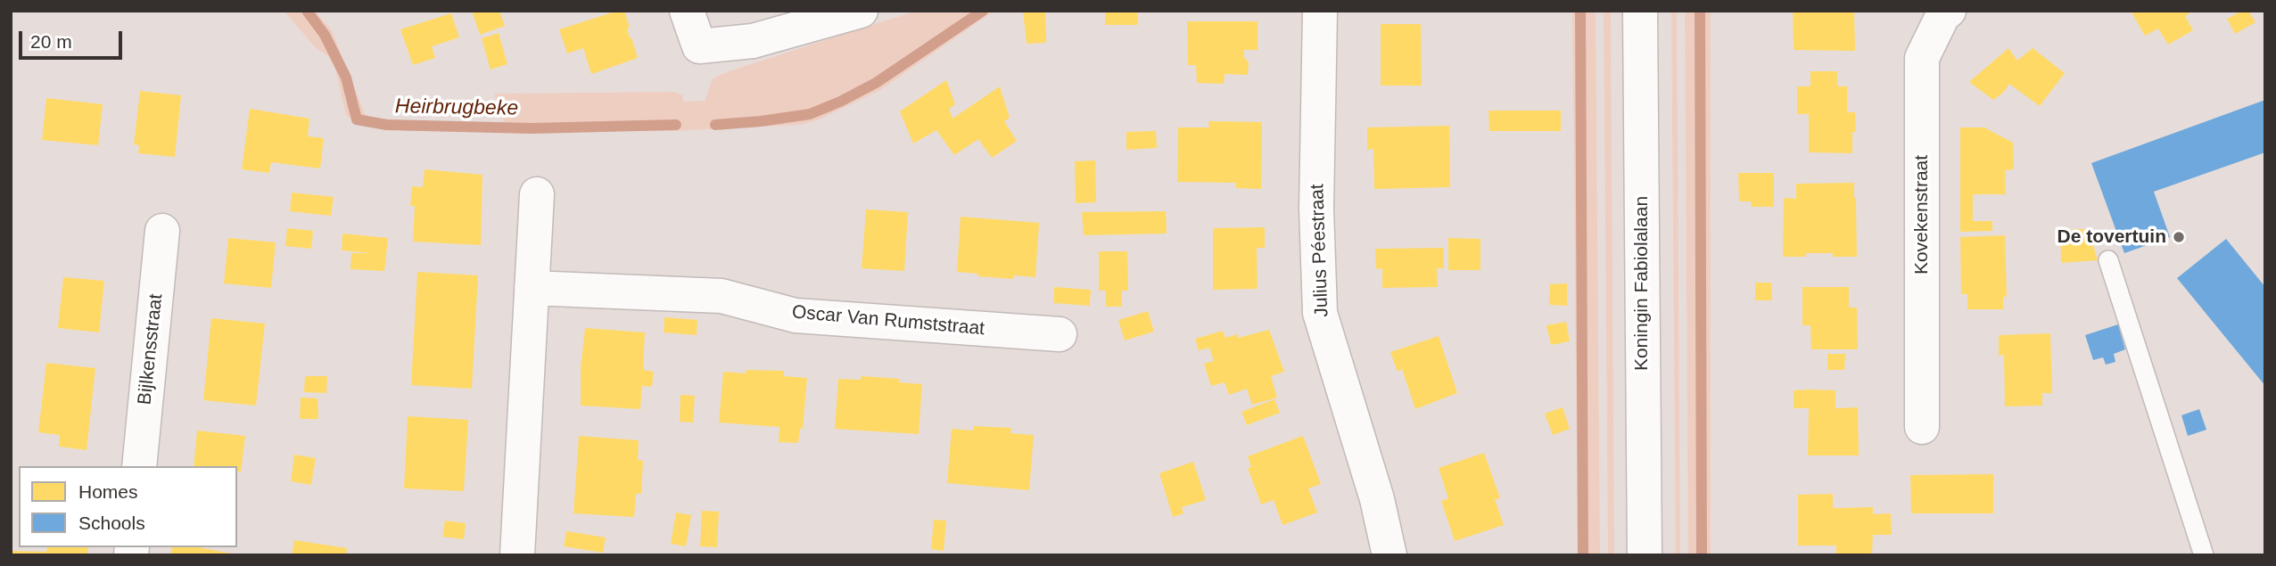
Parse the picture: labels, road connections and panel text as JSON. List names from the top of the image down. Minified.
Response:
{"streets":{"street":["Kovekenstraat","Julius Péestraat","Koningin Fabiolalaan","Oscar Van Rumststraat","Bijlkensstraat"]},"water":["Heirbrugbeke"],"places":["De tovertuin"],"legend":["Homes","Schools"],"scale_bar":"20 m"}
